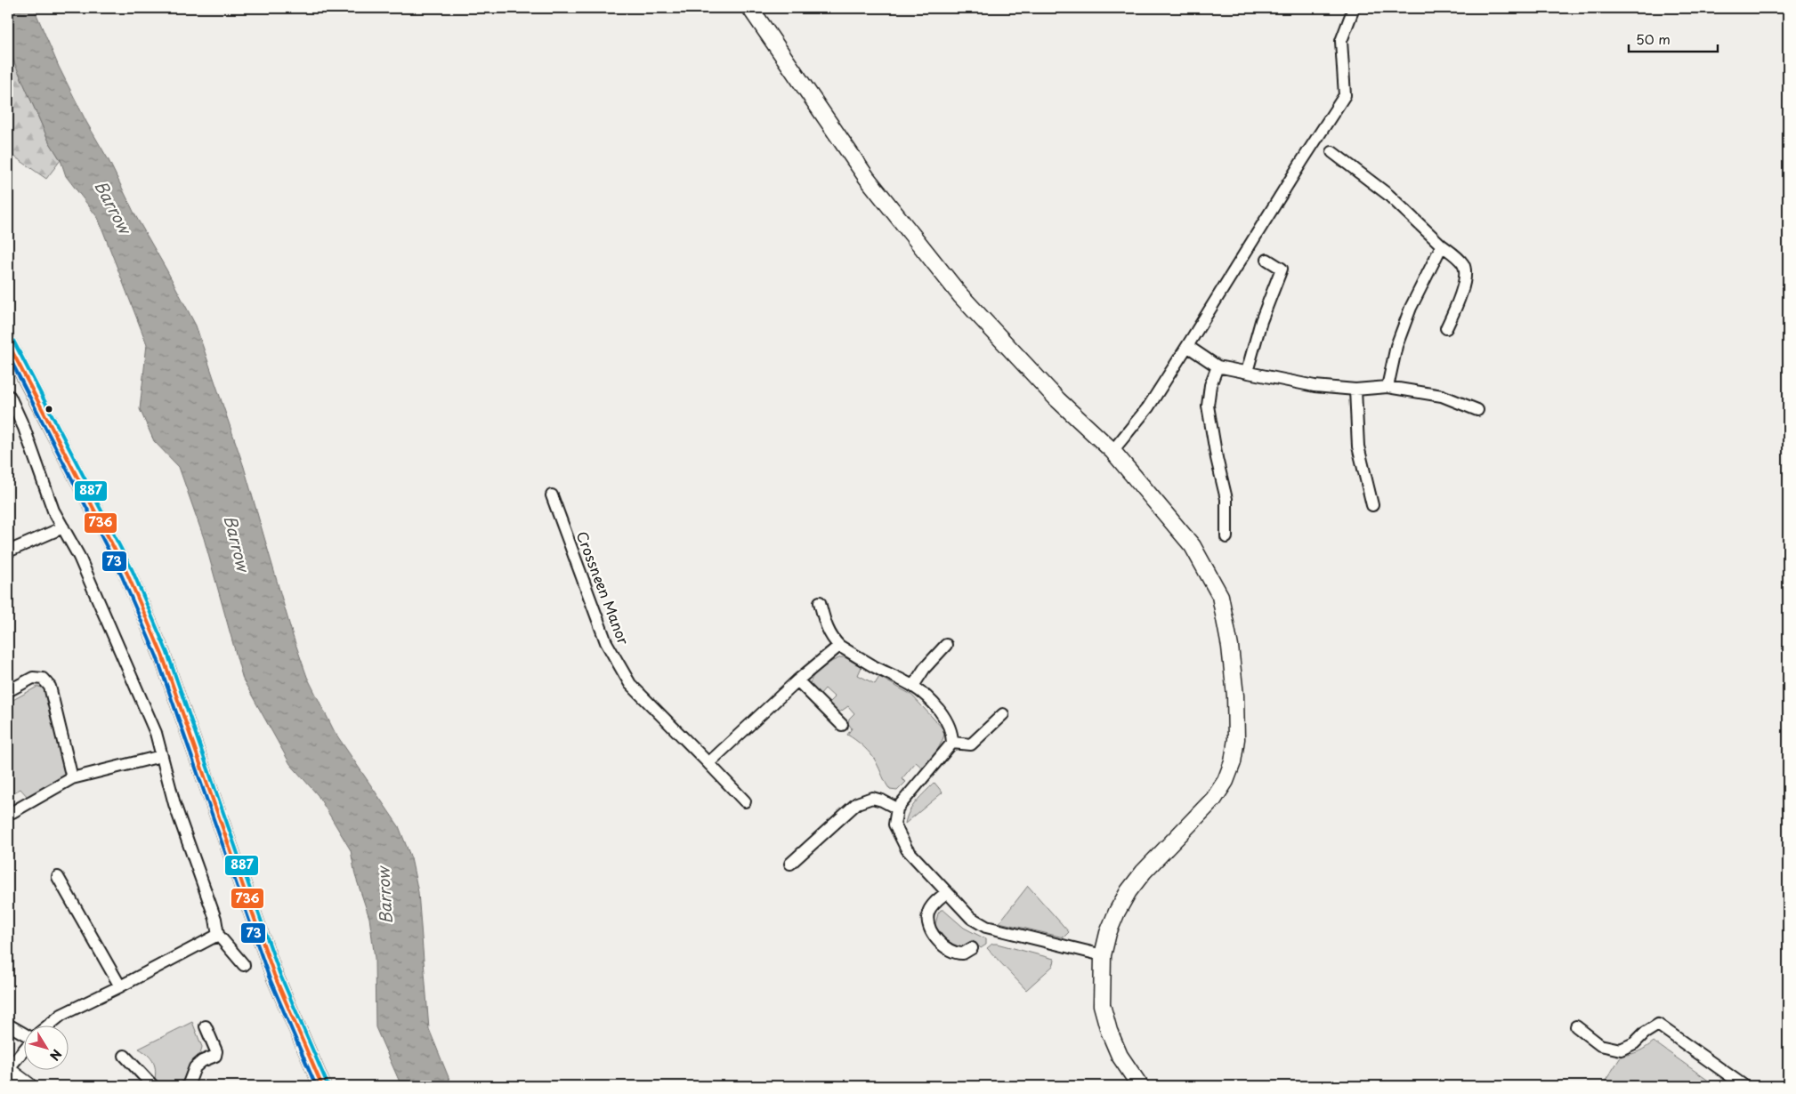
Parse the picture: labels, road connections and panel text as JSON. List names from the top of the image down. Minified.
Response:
{"streets":{"street":["Crossneen Manor"]},"water":["Barrow"],"lines":["transit line 887","transit line 736","transit line 73"],"scale_bar":"50 m","north":"bottom right"}
